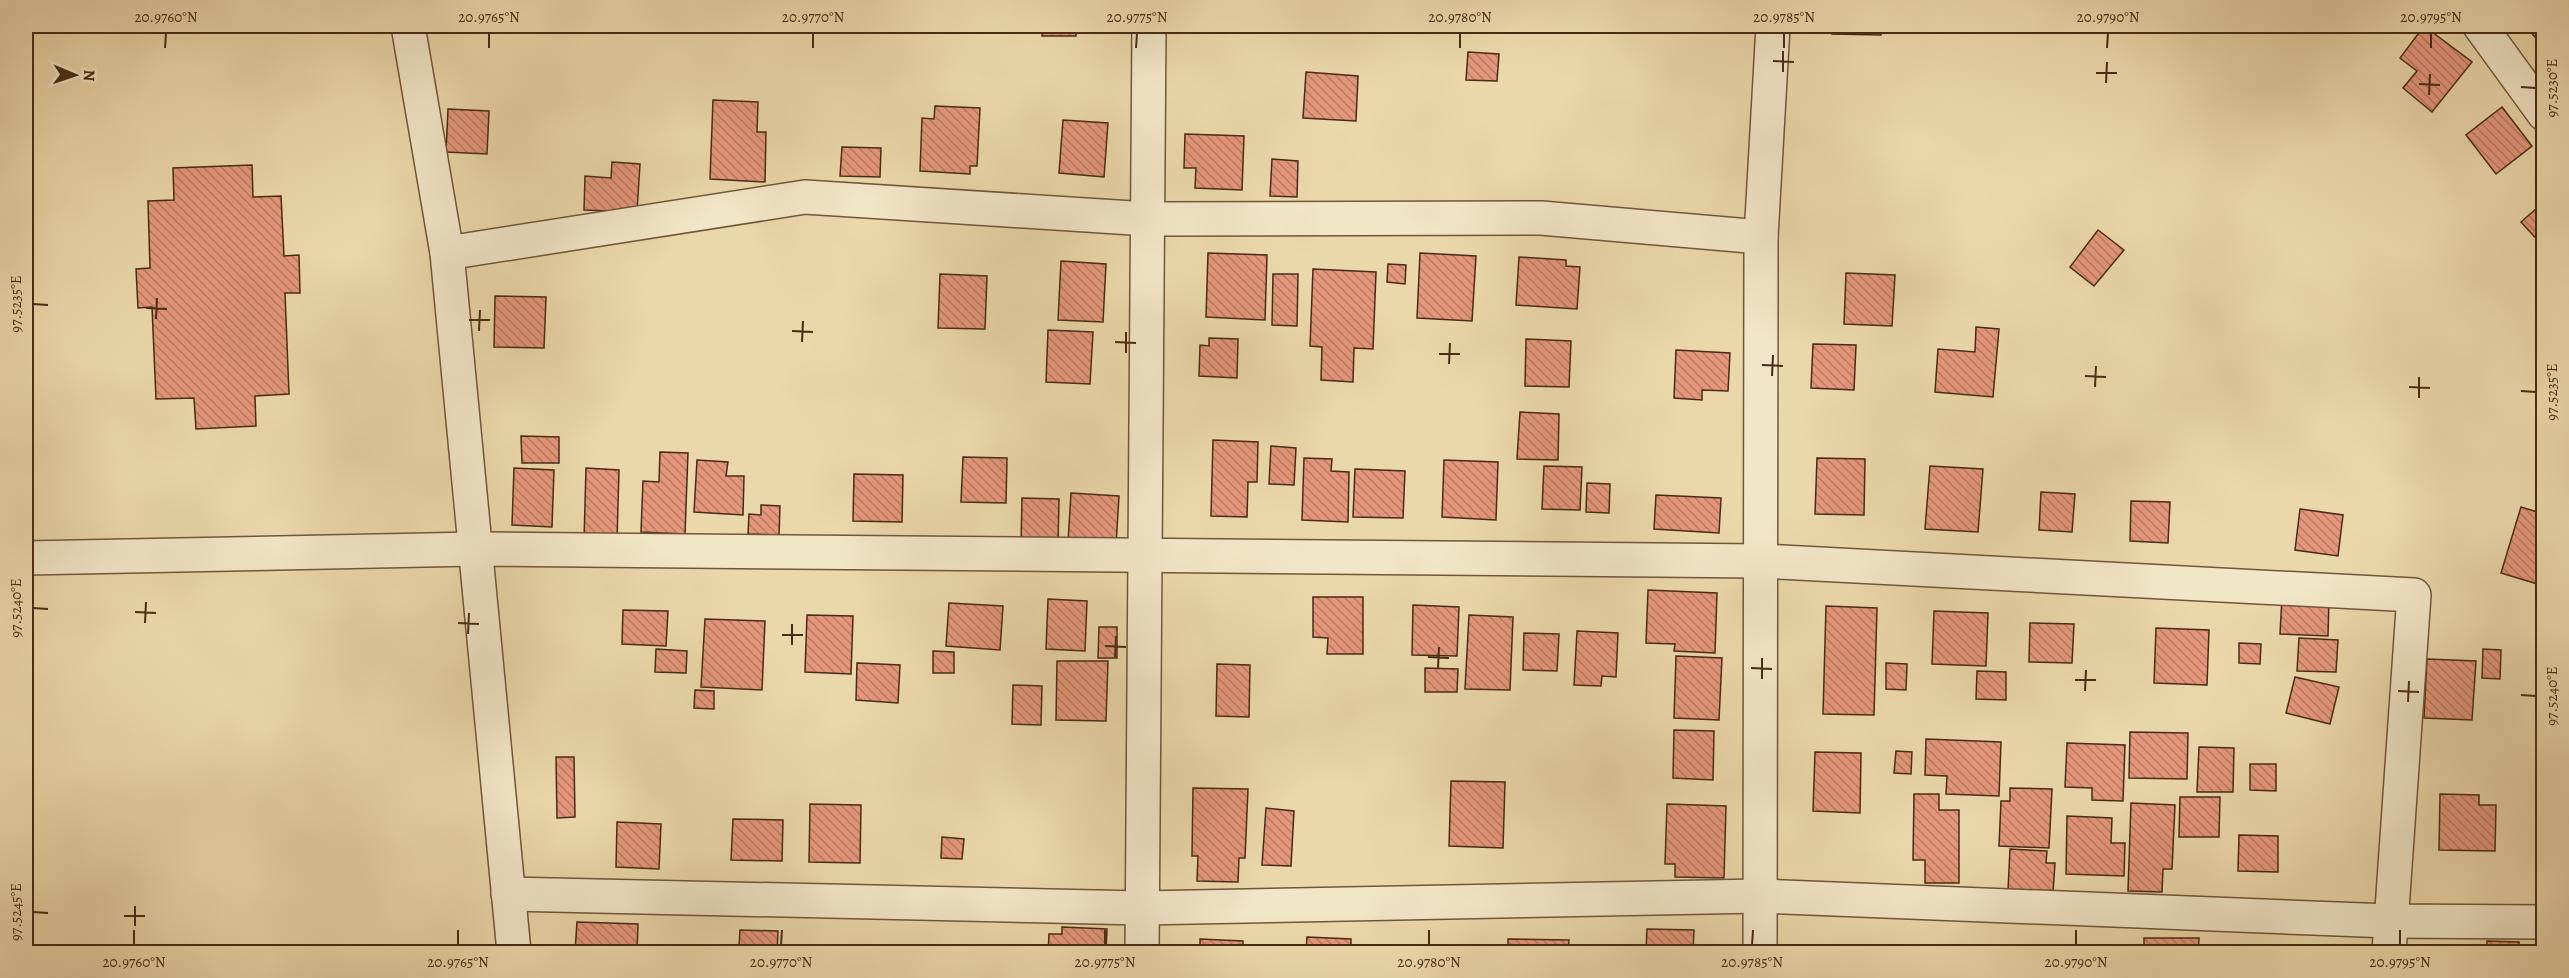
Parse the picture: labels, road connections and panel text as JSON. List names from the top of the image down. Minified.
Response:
{"north":"right","coordinates":["20.9760°N","20.9765°N","20.9770°N","20.9775°N","20.9780°N","20.9785°N","20.9790°N","20.9795°N","97.5230°E","97.5235°E","97.5240°E","97.5245°E"]}
